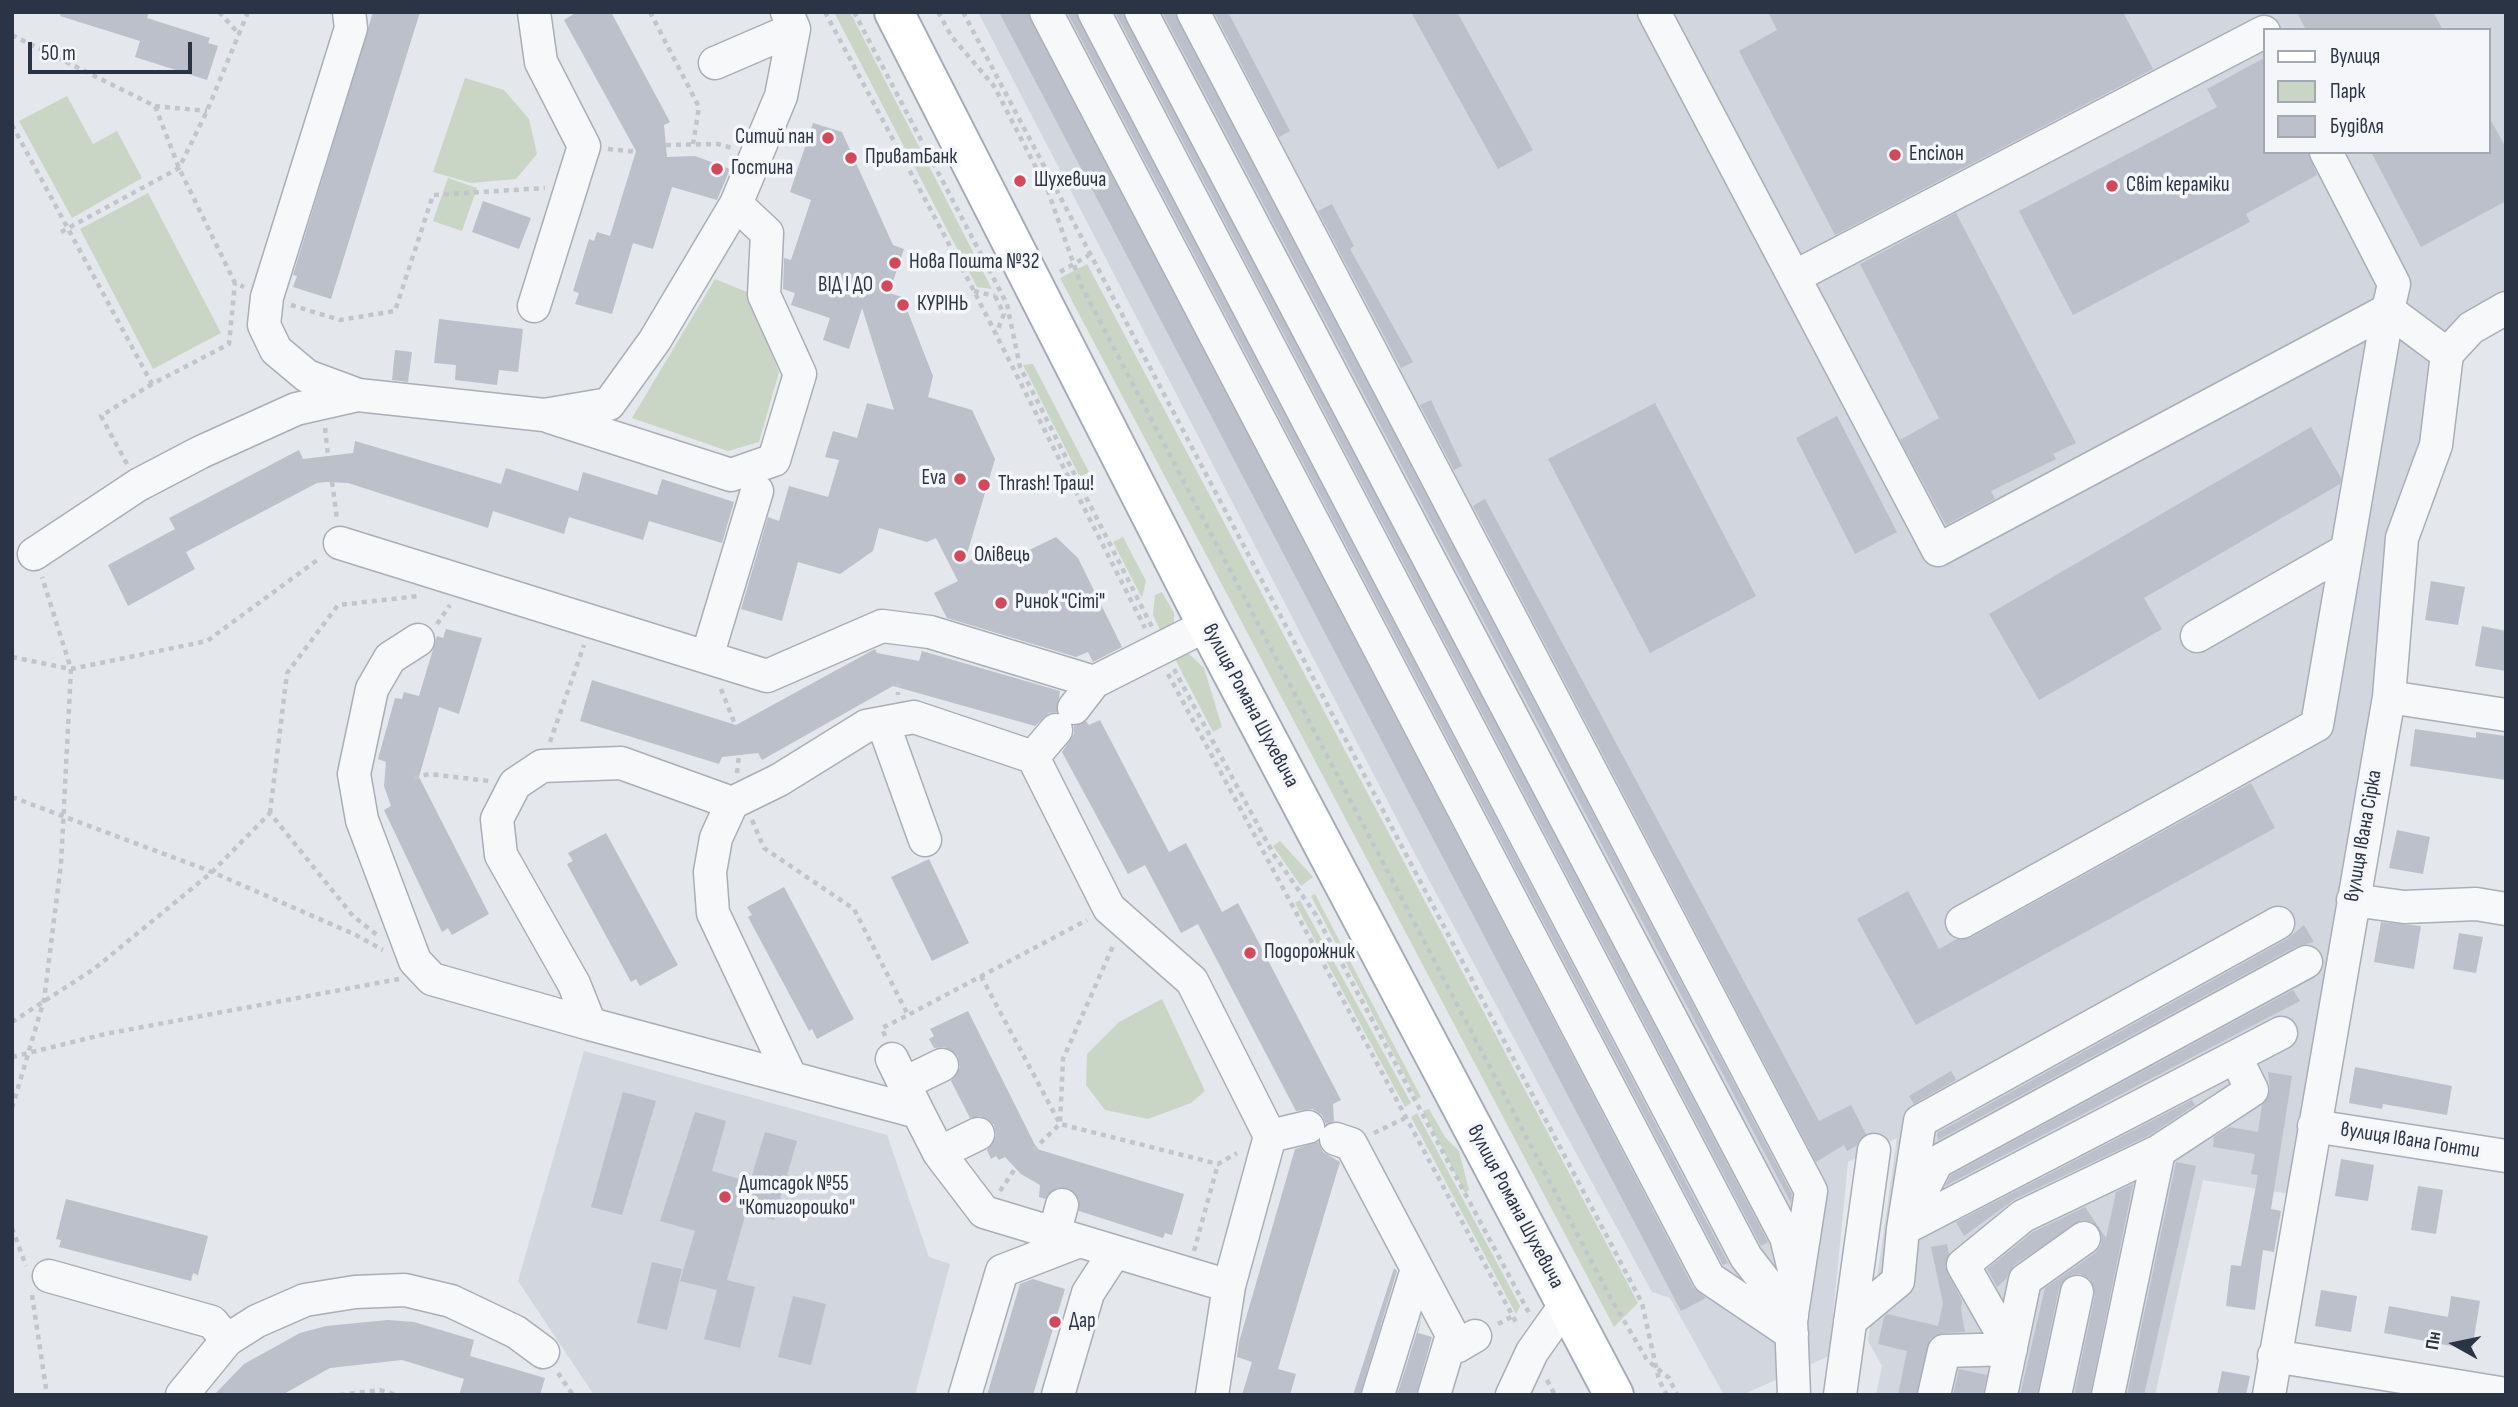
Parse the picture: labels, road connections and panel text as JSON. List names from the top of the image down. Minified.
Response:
{"streets":{"main road":["вулиця Романа Шухевича"],"street":["вулиця Івана Сірка","вулиця Івана Гонти"]},"crossings":[["вулиця Івана Сірка","вулиця Івана Гонти"]],"places":["Ситий пан","Епсілон","ПриватБанк","Гостина","Шухевича","Світ кераміки","Нова Пошта №32","ВІД І ДО","КУРІНЬ","Eva","Thrash! Траш!","Олівець","Ринок \"Сіті\"","Подорожник","Дитсадок №55 \"Котигорошко\"","Дар"],"legend":["Вулиця","Парк","Будівля"],"scale_bar":"50 m","north":"left"}
